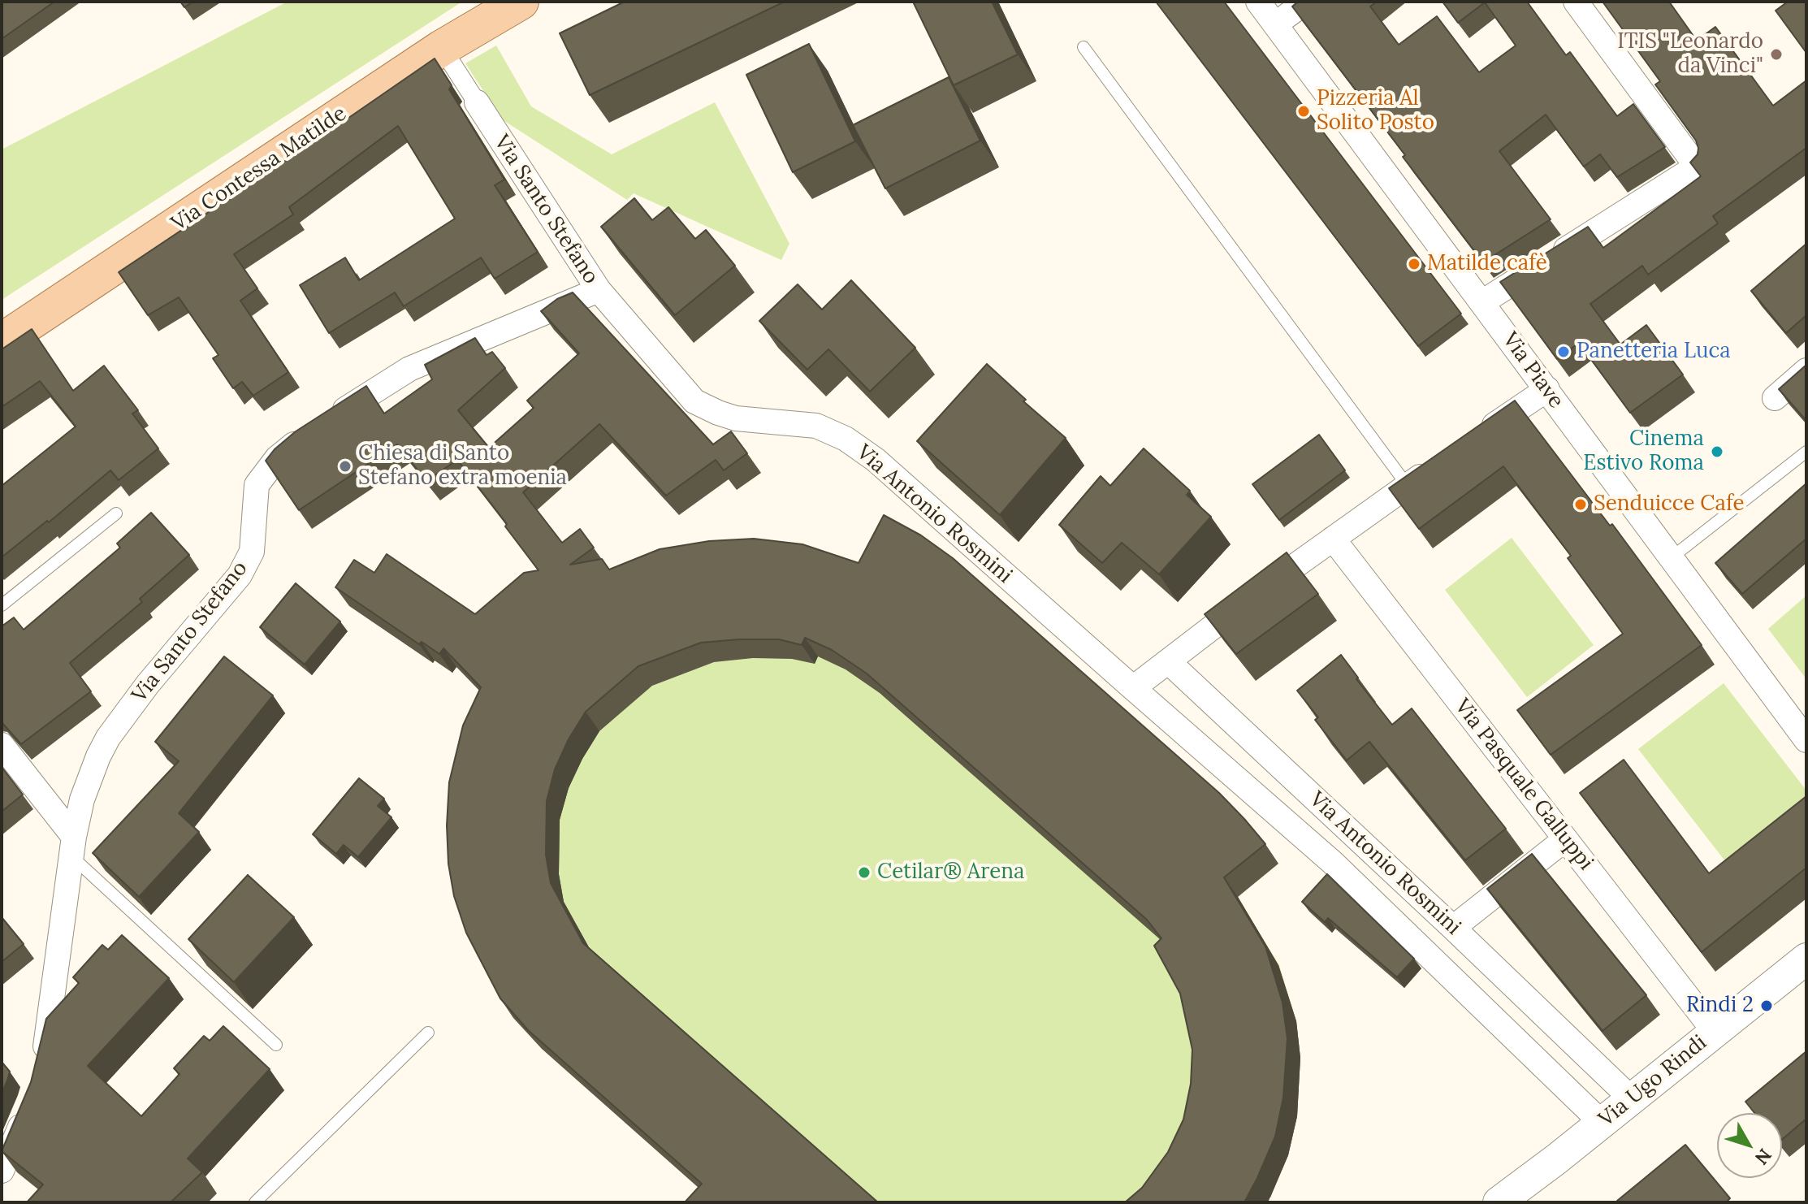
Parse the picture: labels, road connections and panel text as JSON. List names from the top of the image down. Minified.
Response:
{"streets":{"main road":["Via Contessa Matilde"],"street":["Via Santo Stefano","Via Piave","Via Antonio Rosmini","Via Pasquale Galluppi","Via Ugo Rindi"]},"crossings":[["Via Contessa Matilde","Via Santo Stefano"],["Via Santo Stefano","Via Antonio Rosmini"],["Via Antonio Rosmini","Via Ugo Rindi"],["Via Pasquale Galluppi","Via Ugo Rindi"]],"places":["ITIS \"Leonardo da Vinci\"","Pizzeria Al Solito Posto","Matilde cafè","Panetteria Luca","Cinema Estivo Roma","Chiesa di Santo Stefano extra moenia","Senduicce Cafe","Cetilar® Arena","Rindi 2"],"north":"bottom right"}
